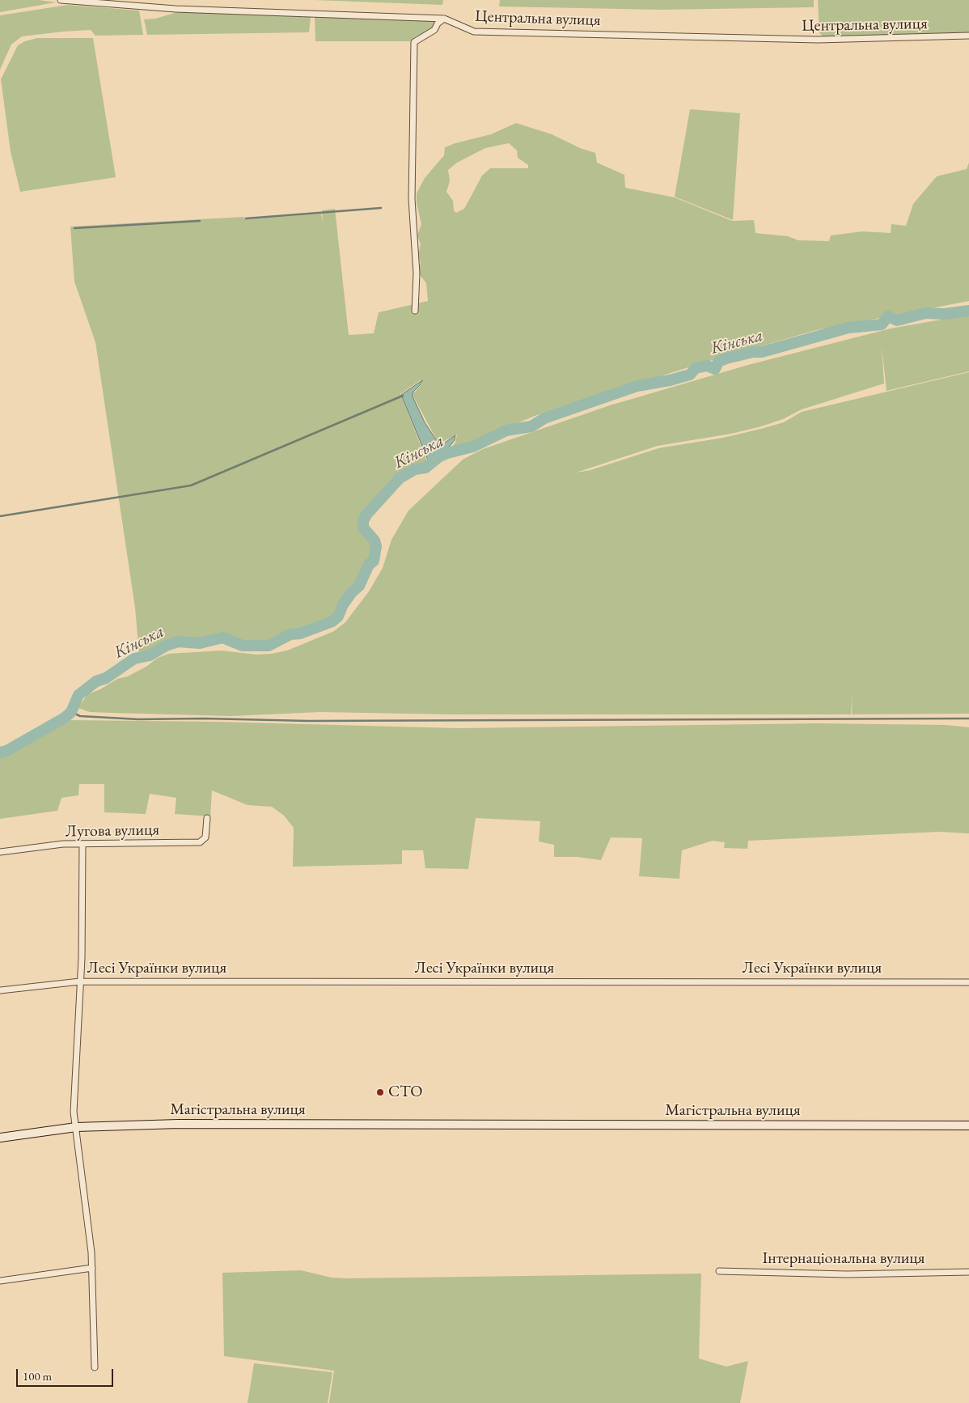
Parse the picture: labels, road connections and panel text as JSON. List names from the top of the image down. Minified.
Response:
{"streets":{"main road":["Магістральна вулиця"],"street":["Центральна вулиця","Лугова вулиця","Лесі Українки вулиця","Інтернаціональна вулиця"]},"water":["Кінська"],"places":["СТО"],"scale_bar":"100 m"}
